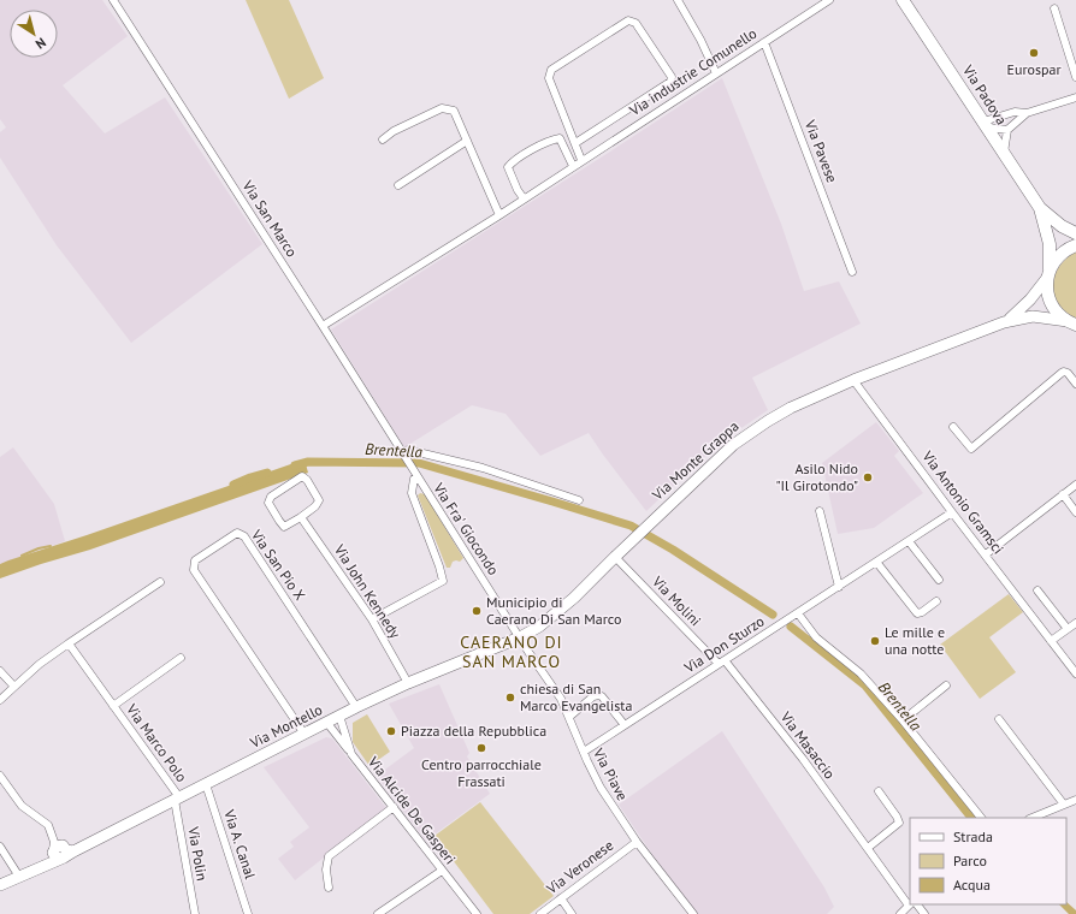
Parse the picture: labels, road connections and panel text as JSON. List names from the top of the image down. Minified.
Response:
{"streets":{"main road":["Via Padova","Via Monte Grappa","Via Montello"],"street":["Via industrie Comunello","Via Pavese","Via San Marco","Via Antonio Gramsci","Via Fra' Giocondo","Via San Pio X","Via John Kennedy","Via Molini","Via Don Sturzo","Via Marco Polo","Via Masaccio","Via Piave","Via Alcide De Gasperi","Via A. Canal","Via Polin","Via Veronese"]},"crossings":[["Via industrie Comunello","Via Pavese"],["Via industrie Comunello","Via San Marco"],["Via Padova","Via Monte Grappa"],["Via San Marco","Via Fra' Giocondo"],["Via Monte Grappa","Via Antonio Gramsci"],["Via Monte Grappa","Via Fra' Giocondo"],["Via Monte Grappa","Via Molini"],["Via Monte Grappa","Via Montello"],["Via Monte Grappa","Via Piave"],["Via Antonio Gramsci","Via Don Sturzo"],["Via Fra' Giocondo","Via Montello"],["Via Fra' Giocondo","Via Piave"],["Via San Pio X","Via Montello"],["Via John Kennedy","Via Montello"],["Via Molini","Via Don Sturzo"],["Via Molini","Via Masaccio"],["Via Don Sturzo","Via Masaccio"],["Via Don Sturzo","Via Piave"],["Via Montello","Via Marco Polo"],["Via Montello","Via Piave"],["Via Montello","Via Alcide De Gasperi"],["Via Montello","Via A. Canal"],["Via Montello","Via Polin"],["Via Marco Polo","Via Polin"],["Via Piave","Via Veronese"]],"districts":["CAERANO DI SAN MARCO"],"water":["Brentella"],"places":["Eurospar","Asilo Nido \"Il Girotondo\"","Municipio di Caerano Di San Marco","Le mille e una notte","chiesa di San Marco Evangelista","Piazza della Repubblica","Centro parrocchiale Frassati"],"legend":["Strada","Parco","Acqua"],"north":"bottom right"}
